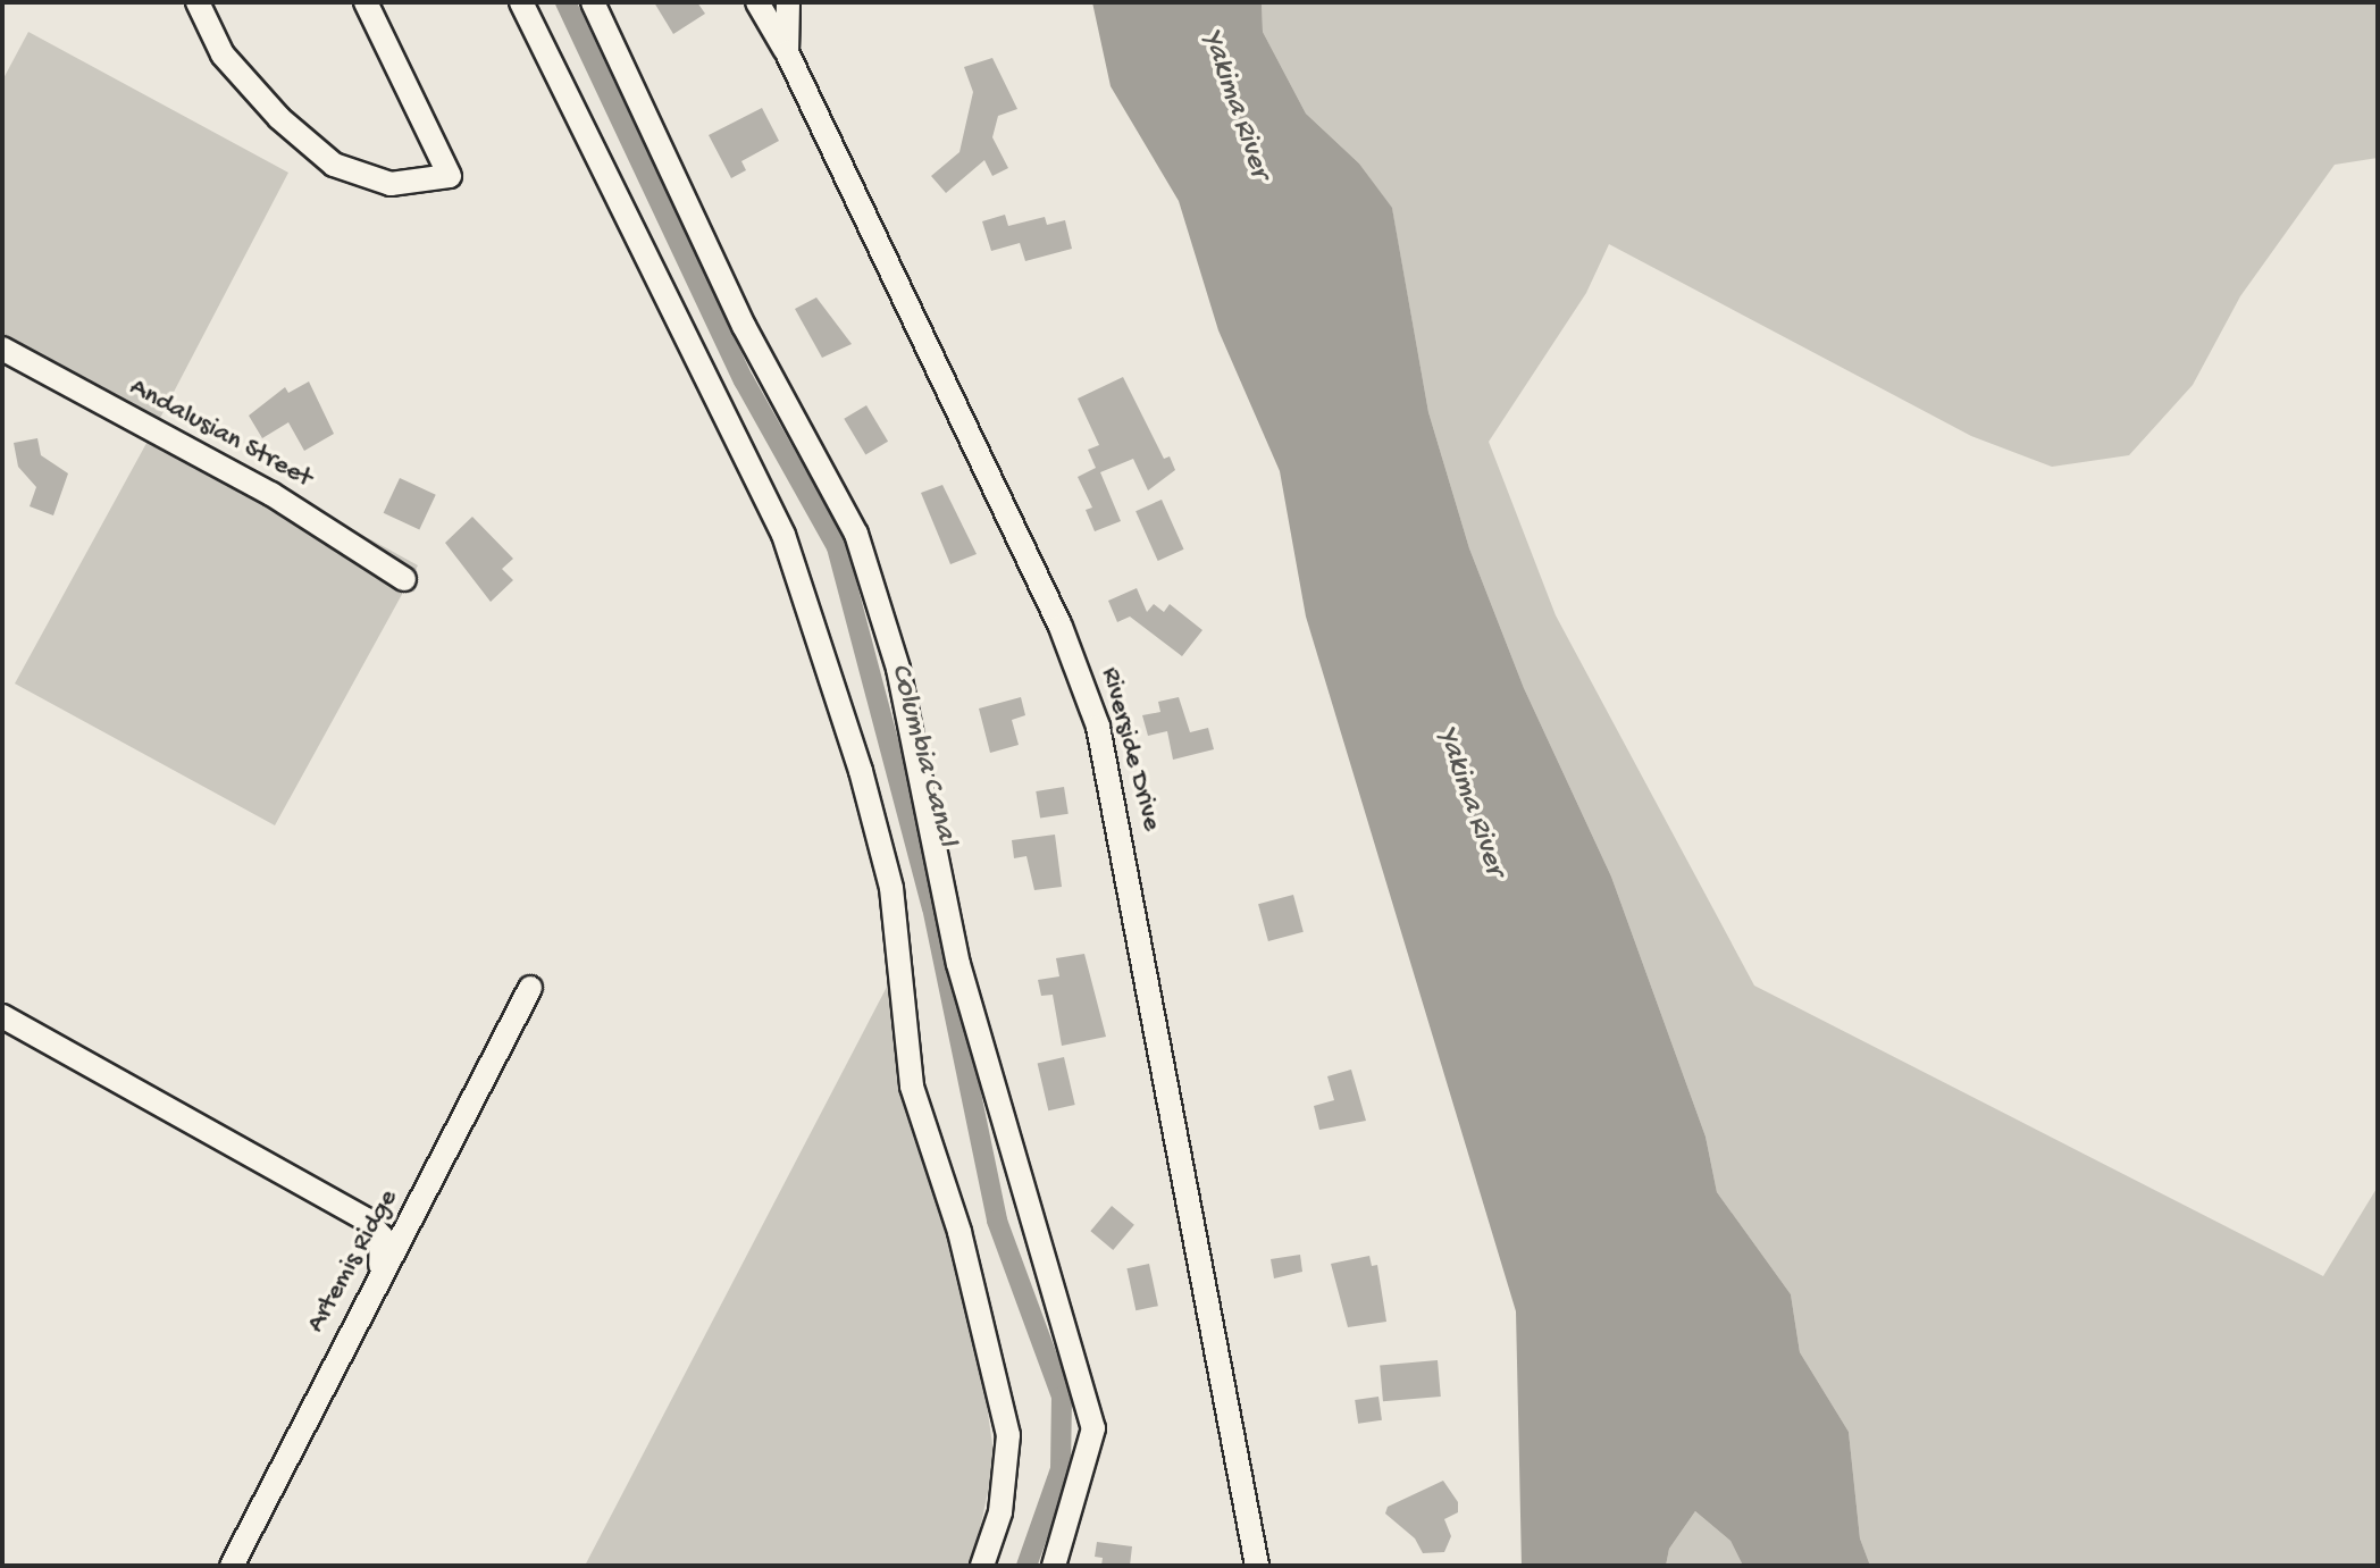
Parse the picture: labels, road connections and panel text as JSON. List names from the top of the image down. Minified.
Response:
{"streets":{"street":["Andalusian Street","Riverside Drive","Artemis Ridge"]},"water":["Yakima River","Columbia Canal"]}
